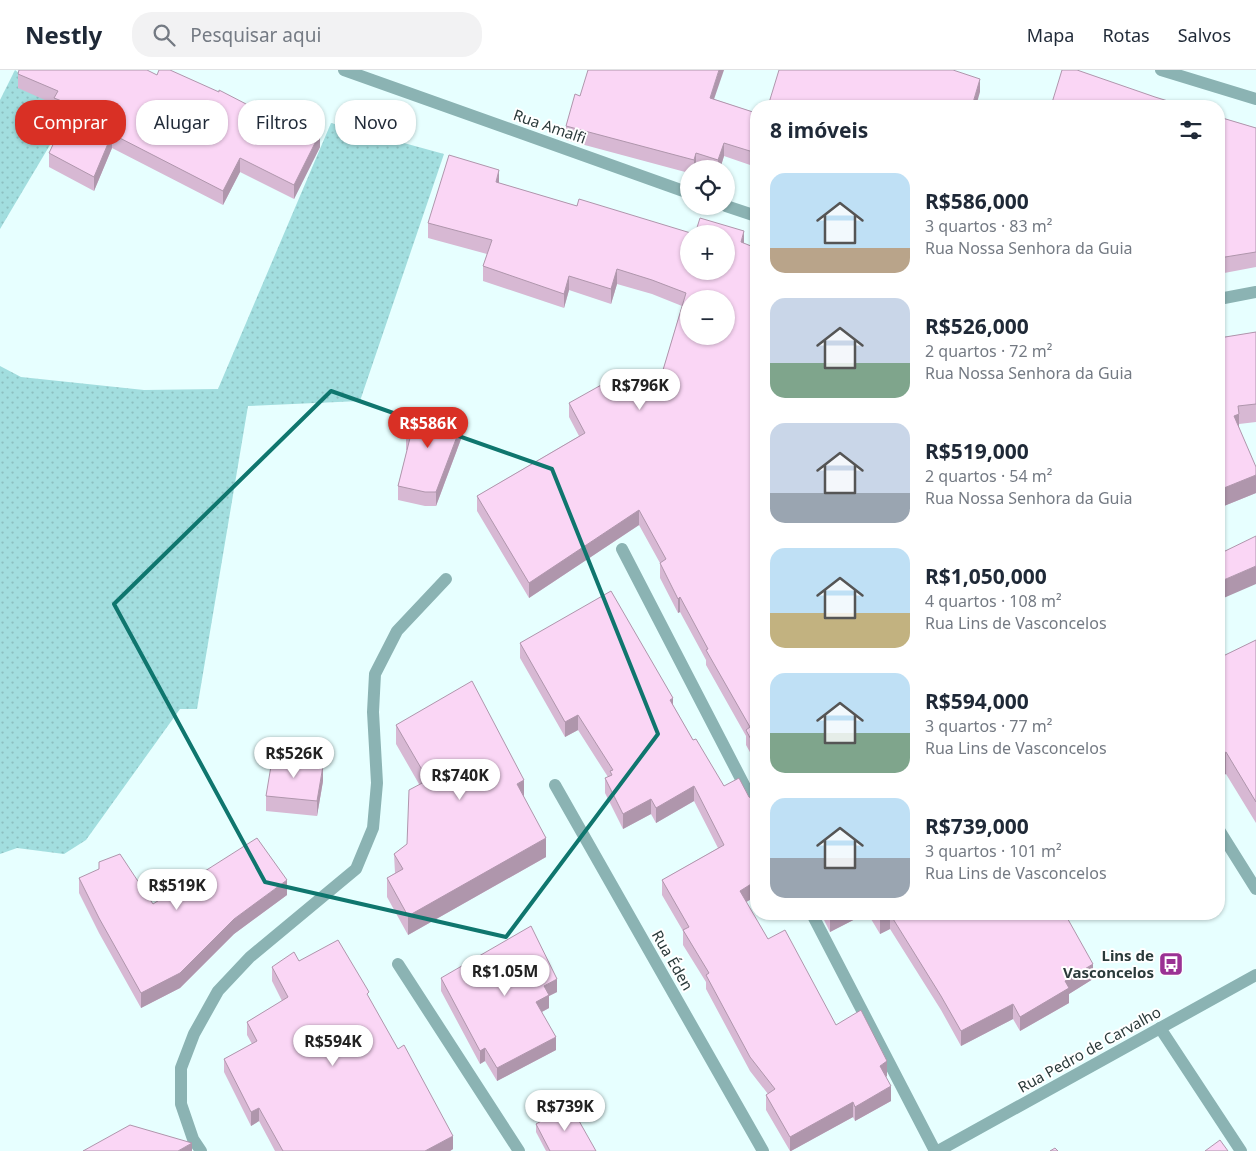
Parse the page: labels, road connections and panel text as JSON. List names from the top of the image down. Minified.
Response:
{"streets":{"street":["Rua Amalfi","Rua Éden","Rua Pedro de Carvalho"]},"places":{"bus stop":["Lins de Vasconcelos"]},"page":{"header":"Nestly","search":"Pesquisar aqui","nav":["Mapa","Rotas","Salvos"],"chip":["Comprar","Alugar","Filtros","Novo"],"heading":"8 imóveis","map_buttons":["+","−"],"list":[{"name":"R$586,000","note":"3 quartos · 83 m² · Rua Nossa Senhora da Guia"},{"name":"R$526,000","note":"2 quartos · 72 m² · Rua Nossa Senhora da Guia"},{"name":"R$519,000","note":"2 quartos · 54 m² · Rua Nossa Senhora da Guia"},{"name":"R$1,050,000","note":"4 quartos · 108 m² · Rua Lins de Vasconcelos"},{"name":"R$594,000","note":"3 quartos · 77 m² · Rua Lins de Vasconcelos"},{"name":"R$739,000","note":"3 quartos · 101 m² · Rua Lins de Vasconcelos"}],"price":["R$796K","R$586K","R$526K","R$740K","R$519K","R$1.05M","R$594K","R$739K"]}}
